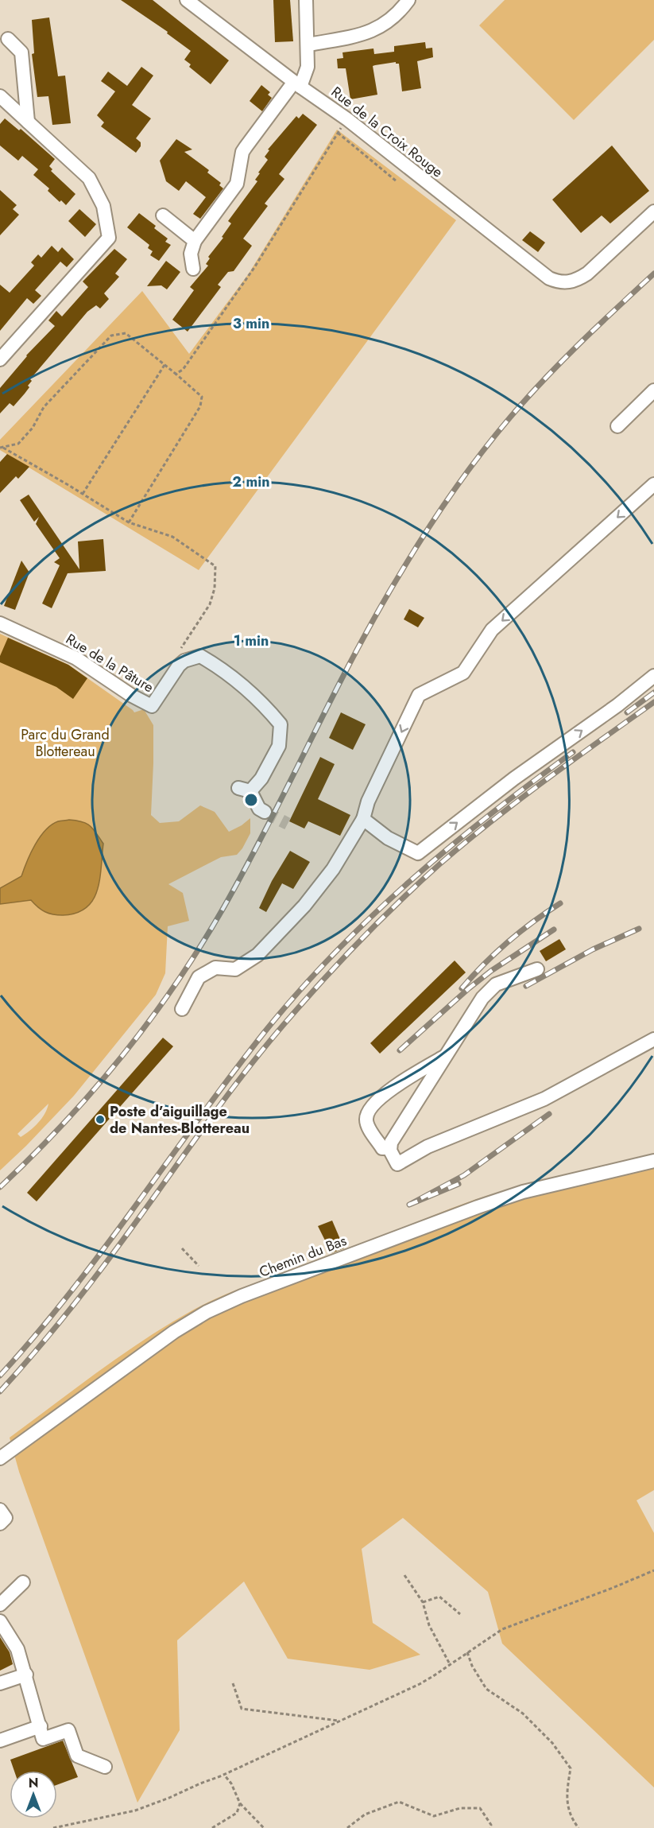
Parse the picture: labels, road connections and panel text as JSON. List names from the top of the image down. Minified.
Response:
{"streets":{"street":["Rue de la Croix Rouge","Rue de la Pâture","Chemin du Bas"]},"parks":["Parc du Grand Blottereau"],"places":["Poste d’aiguillage de Nantes-Blottereau"],"north":"top","rings":["3 min","2 min","1 min"]}
